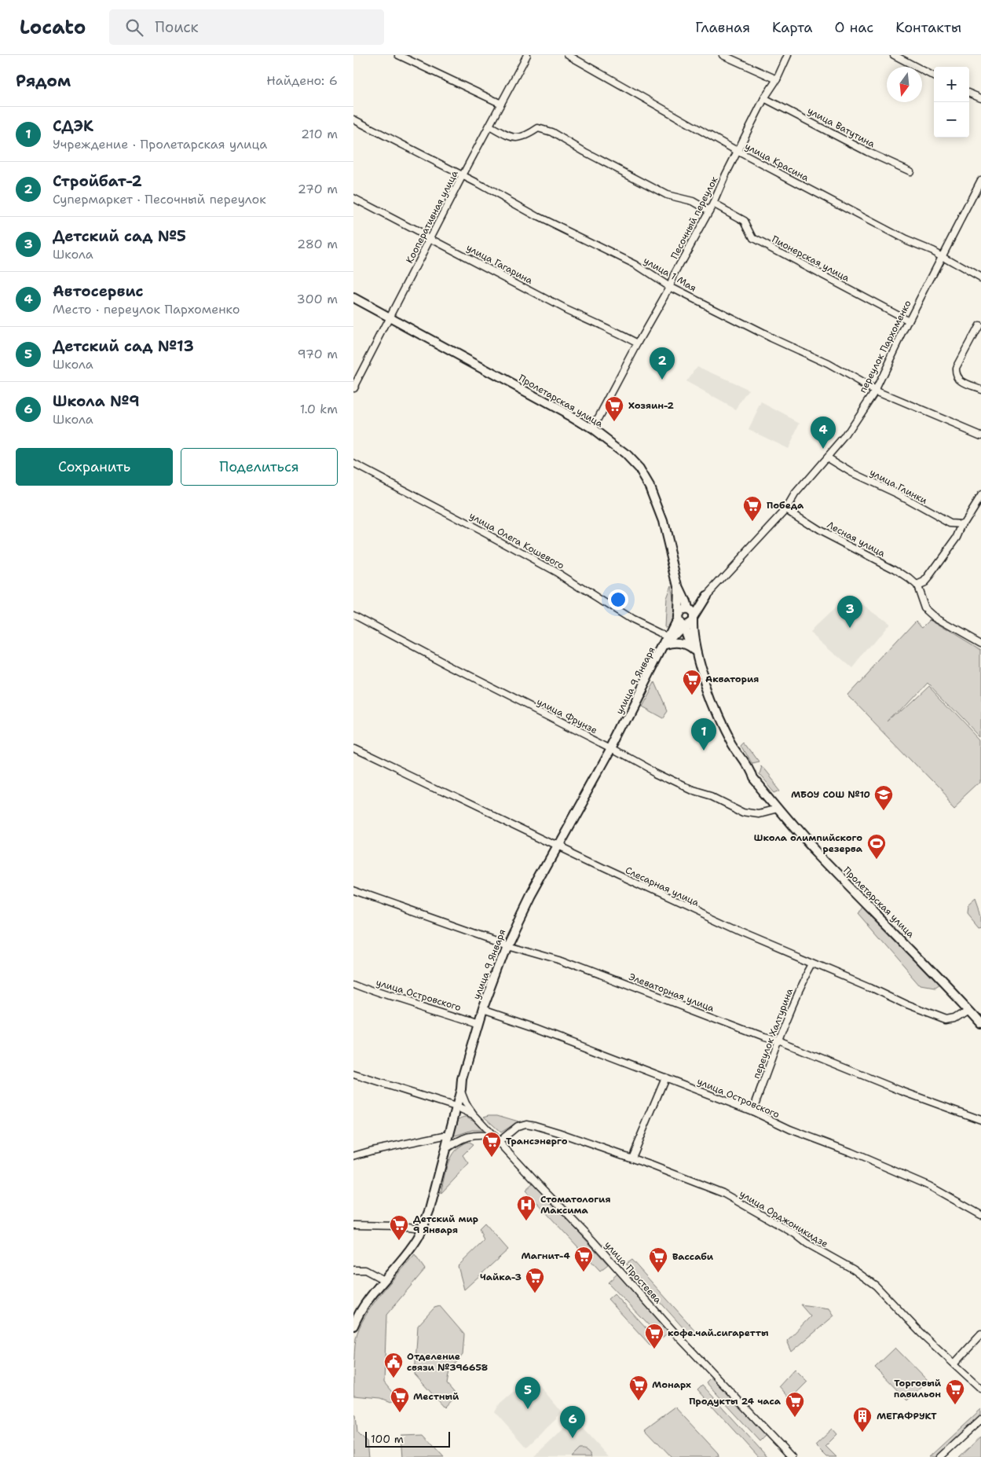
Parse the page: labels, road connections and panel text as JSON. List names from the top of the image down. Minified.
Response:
{"streets":{"main road":["переулок Пархоменко","Пролетарская улица","улица 9 Января"],"street":["улица Ватутина","улица Красина","Кооперативная улица","Песочный переулок","Пионерская улица","улица Гагарина","улица 1 Мая","улица Глинки","Лесная улица","улица Олега Кошевого","улица Фрунзе","Слесарная улица","Элеваторная улица","улица Островского","переулок Халтурина","улица Орджоникидзе","улица Простеева"]},"crossings":[["улица Ватутина","Песочный переулок"],["улица Красина","Песочный переулок"],["улица Красина","переулок Пархоменко"],["Кооперативная улица","улица Гагарина"],["Кооперативная улица","улица 1 Мая"],["Кооперативная улица","Пролетарская улица"],["Песочный переулок","Пионерская улица"],["Песочный переулок","улица Гагарина"],["Песочный переулок","улица 1 Мая"],["Песочный переулок","Пролетарская улица"],["Пионерская улица","переулок Пархоменко"],["улица 1 Мая","переулок Пархоменко"],["переулок Пархоменко","Пролетарская улица"],["переулок Пархоменко","улица Глинки"],["переулок Пархоменко","Лесная улица"],["переулок Пархоменко","улица 9 Января"],["Пролетарская улица","улица 9 Января"],["Пролетарская улица","улица Фрунзе"],["Пролетарская улица","Слесарная улица"],["улица Олега Кошевого","улица 9 Января"],["улица 9 Января","улица Фрунзе"],["улица 9 Января","Слесарная улица"],["улица 9 Января","Элеваторная улица"],["улица 9 Января","улица Островского"],["улица 9 Января","улица Простеева"],["Слесарная улица","переулок Халтурина"],["Элеваторная улица","переулок Халтурина"],["улица Островского","переулок Халтурина"],["улица Орджоникидзе","улица Простеева"]],"places":{"supermarket":["Хозяин-2","Победа","Акватория","Трансэнерго","Детский мир 9 Января","Магнит-4","Вассаби","Чайка-3","кофе.чай.сигаретты","Монарх","Торговый павильон","Местный","Продукты 24 часа"],"school or university":["МБОУ СОШ №10"],"sports":["Школа олимпийского резерва"],"hospital":["Стоматология Максима"],"public building":["Отделение связи №396658"],"building":["МЕГАФРУКТ"]},"scale_bar":"100 m","north":"bottom","page":{"header":"Locato","search":"Поиск","nav":["Главная","Карта","О нас","Контакты"],"heading":["Рядом","Найдено: 6"],"map_buttons":["+","−"],"list":[{"mark":"1","name":"СДЭК","note":"Учреждение · Пролетарская улица","value":"210 m"},{"mark":"2","name":"Стройбат-2","note":"Супермаркет · Песочный переулок","value":"270 m"},{"mark":"3","name":"Детский сад №5","note":"Школа","value":"280 m"},{"mark":"4","name":"Автосервис","note":"Место · переулок Пархоменко","value":"300 m"},{"mark":"5","name":"Детский сад №13","note":"Школа","value":"970 m"},{"mark":"6","name":"Школа №9","note":"Школа","value":"1.0 km"}],"pins":["2","4","3","1","5","6"],"buttons":["Сохранить","Поделиться"],"scale":"100 m"}}
